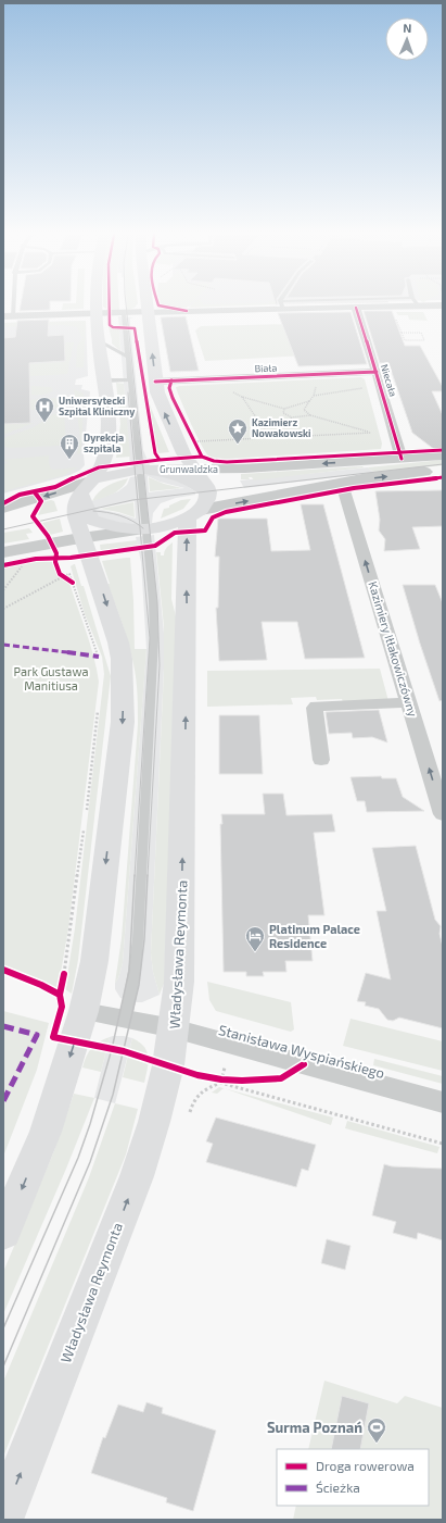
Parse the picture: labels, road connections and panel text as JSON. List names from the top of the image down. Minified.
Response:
{"streets":{"main road":["Władysława Reymonta"],"street":["Biała","Niecała","Grunwaldzka","Kazimiery Iłłakowiczówny","Stanisława Wyspiańskiego"]},"crossings":[["Biała","Niecała"],["Niecała","Grunwaldzka"],["Władysława Reymonta","Stanisława Wyspiańskiego"]],"one_way":["Kazimiery Iłłakowiczówny"],"parks":["Park Gustawa Manitiusa"],"places":{"hospital":["Uniwersytecki Szpital Kliniczny"],"place":["Kazimierz Nowakowski"],"building":["Dyrekcja szpitala"],"hotel":["Platinum Palace Residence"],"sports":["Surma Poznań"]},"legend":["Droga rowerowa","Ścieżka"],"north":"top"}
